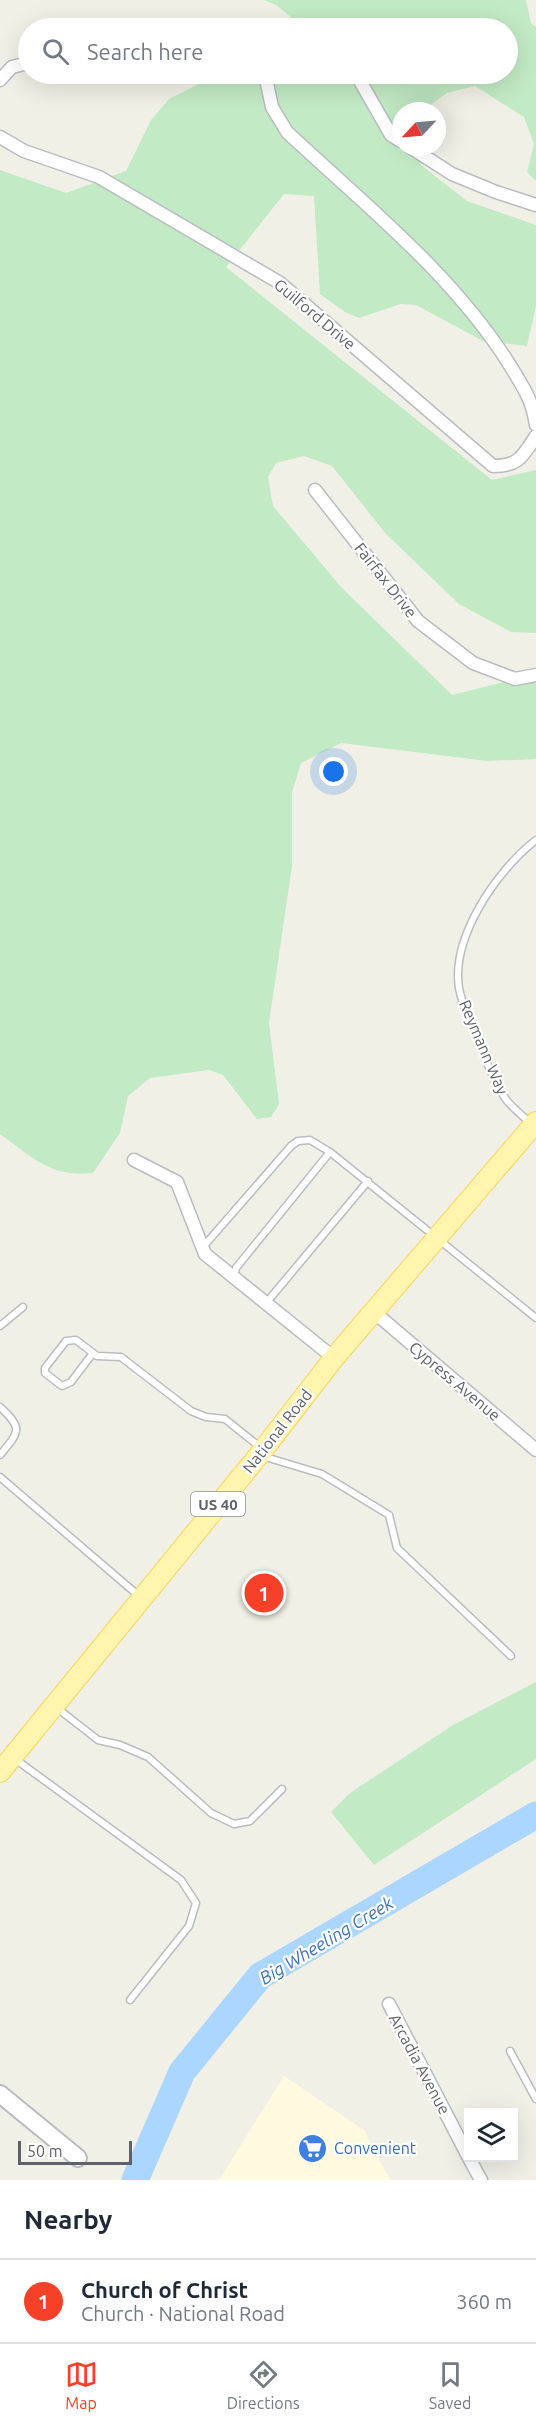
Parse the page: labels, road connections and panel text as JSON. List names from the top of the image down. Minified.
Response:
{"streets":{"main road":["National Road","US 40"],"street":["Guilford Drive","Fairfax Drive","Cypress Avenue","Arcadia Avenue"],"lane":["Reymann Way"]},"crossings":[["Reymann Way","National Road"],["Cypress Avenue","National Road"]],"water":["Big Wheeling Creek"],"places":{"supermarket":["Convenient"]},"scale_bar":"50 m","north":"bottom left","page":{"search":"Search here","pins":"1","scale":"50 m","heading":"Nearby","list":[{"mark":"1","name":"Church of Christ","note":"Church · National Road","value":"360 m"}],"nav":["Map","Directions","Saved"]}}
